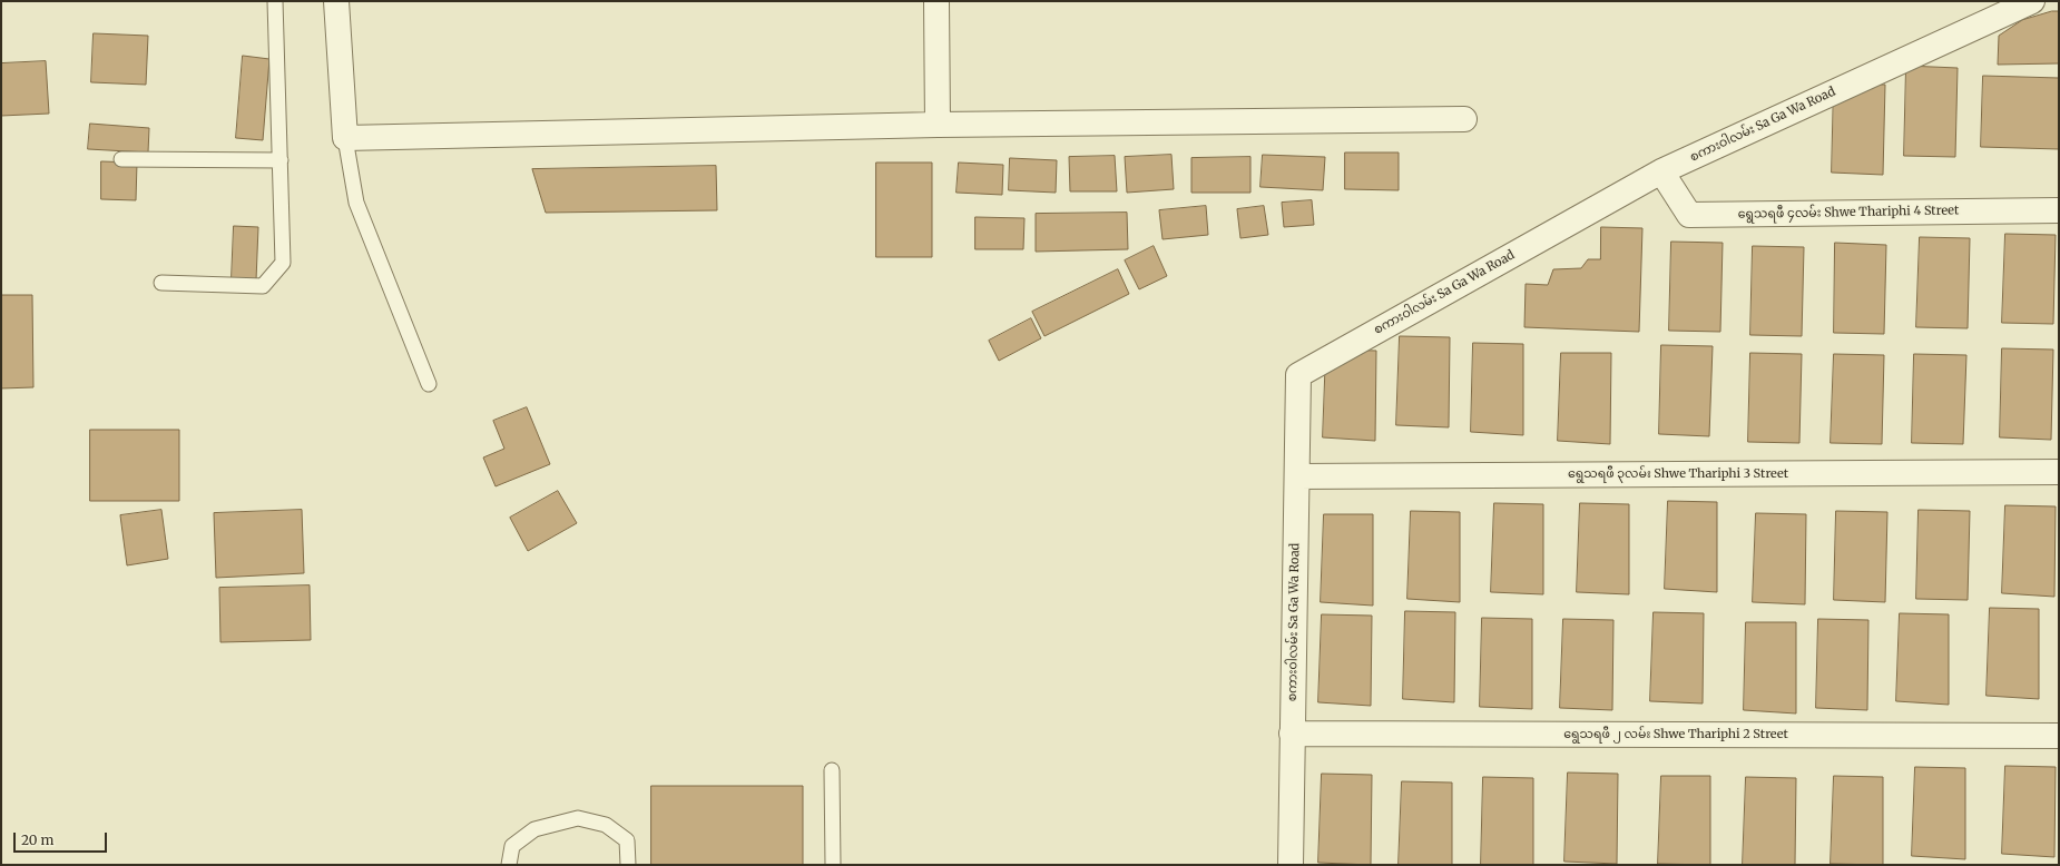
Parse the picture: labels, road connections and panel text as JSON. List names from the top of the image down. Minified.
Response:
{"streets":{"street":["စကားဝါလမ်း Sa Ga Wa Road","ရွေသရဖီ ၄လမ်း Shwe Thariphi 4 Street","ရွေသရဖီ ၃လမ်း Shwe Thariphi 3 Street","ရွေသရဖီ ၂ လမ်း Shwe Thariphi 2 Street"]},"crossings":[["စကားဝါလမ်း Sa Ga Wa Road","ရွေသရဖီ ၄လမ်း Shwe Thariphi 4 Street"],["စကားဝါလမ်း Sa Ga Wa Road","ရွေသရဖီ ၃လမ်း Shwe Thariphi 3 Street"],["စကားဝါလမ်း Sa Ga Wa Road","ရွေသရဖီ ၂ လမ်း Shwe Thariphi 2 Street"]],"scale_bar":"20 m"}
